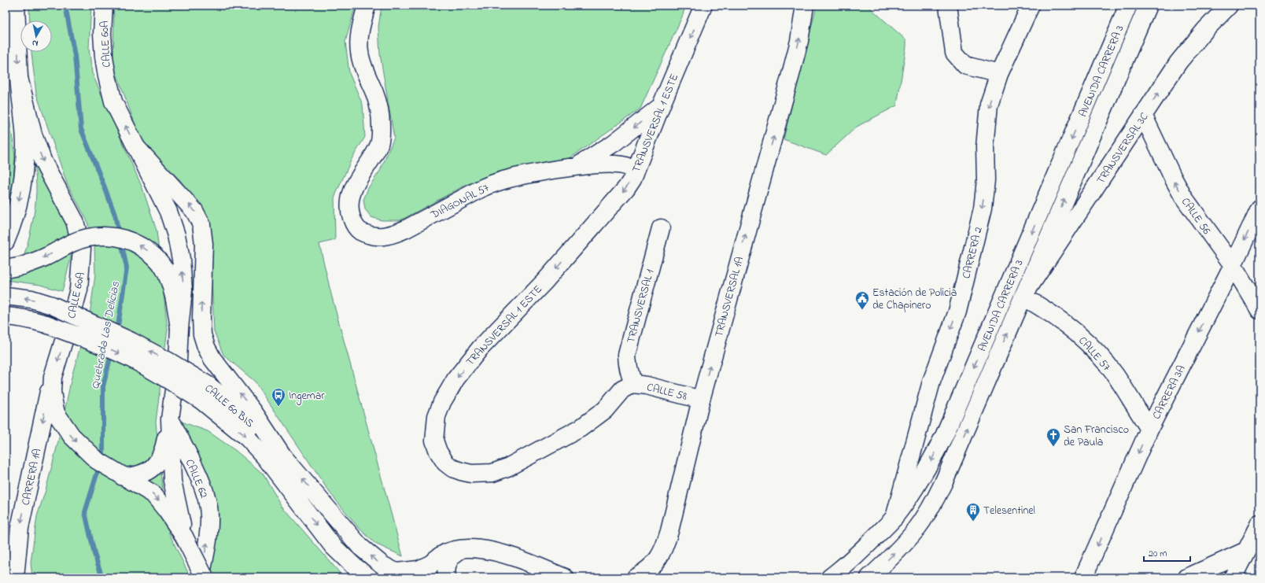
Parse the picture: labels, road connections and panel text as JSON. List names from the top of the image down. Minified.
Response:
{"streets":{"street":["CALLE 60A","AVENIDA CARRERA 3","TRANSVERSAL 1 ESTE","TRANSVERSAL 3C","DIAGONAL 57","CALLE 56","CARRERA 2","TRANSVERSAL 1A","TRANSVERSAL 1","CALLE 57","CALLE 58","CARRERA 3A","CALLE 60 BIS","CARRERA 1A","CALLE 62"]},"crossings":[["CALLE 60A","CARRERA 1A"],["CALLE 60A","CALLE 62"],["AVENIDA CARRERA 3","TRANSVERSAL 3C"],["AVENIDA CARRERA 3","CARRERA 2"],["AVENIDA CARRERA 3","CALLE 57"],["TRANSVERSAL 1 ESTE","DIAGONAL 57"],["TRANSVERSAL 1 ESTE","TRANSVERSAL 1"],["TRANSVERSAL 1 ESTE","CALLE 58"],["TRANSVERSAL 3C","CALLE 56"],["TRANSVERSAL 3C","CALLE 57"],["CALLE 56","CARRERA 3A"],["TRANSVERSAL 1A","CALLE 58"],["TRANSVERSAL 1","CALLE 58"],["CALLE 57","CARRERA 3A"]],"one_way":["TRANSVERSAL 3C","CALLE 56","CARRERA 2","TRANSVERSAL 1A","CARRERA 3A","CARRERA 1A"],"water":["Quebrada Las Delicias"],"places":{"public building":["Estación de Policia de Chapinero"],"bus stop":["Ingemar"],"church":["San Francisco de Paula"],"building":["Telesentinel"]},"scale_bar":"20 m","north":"bottom"}
